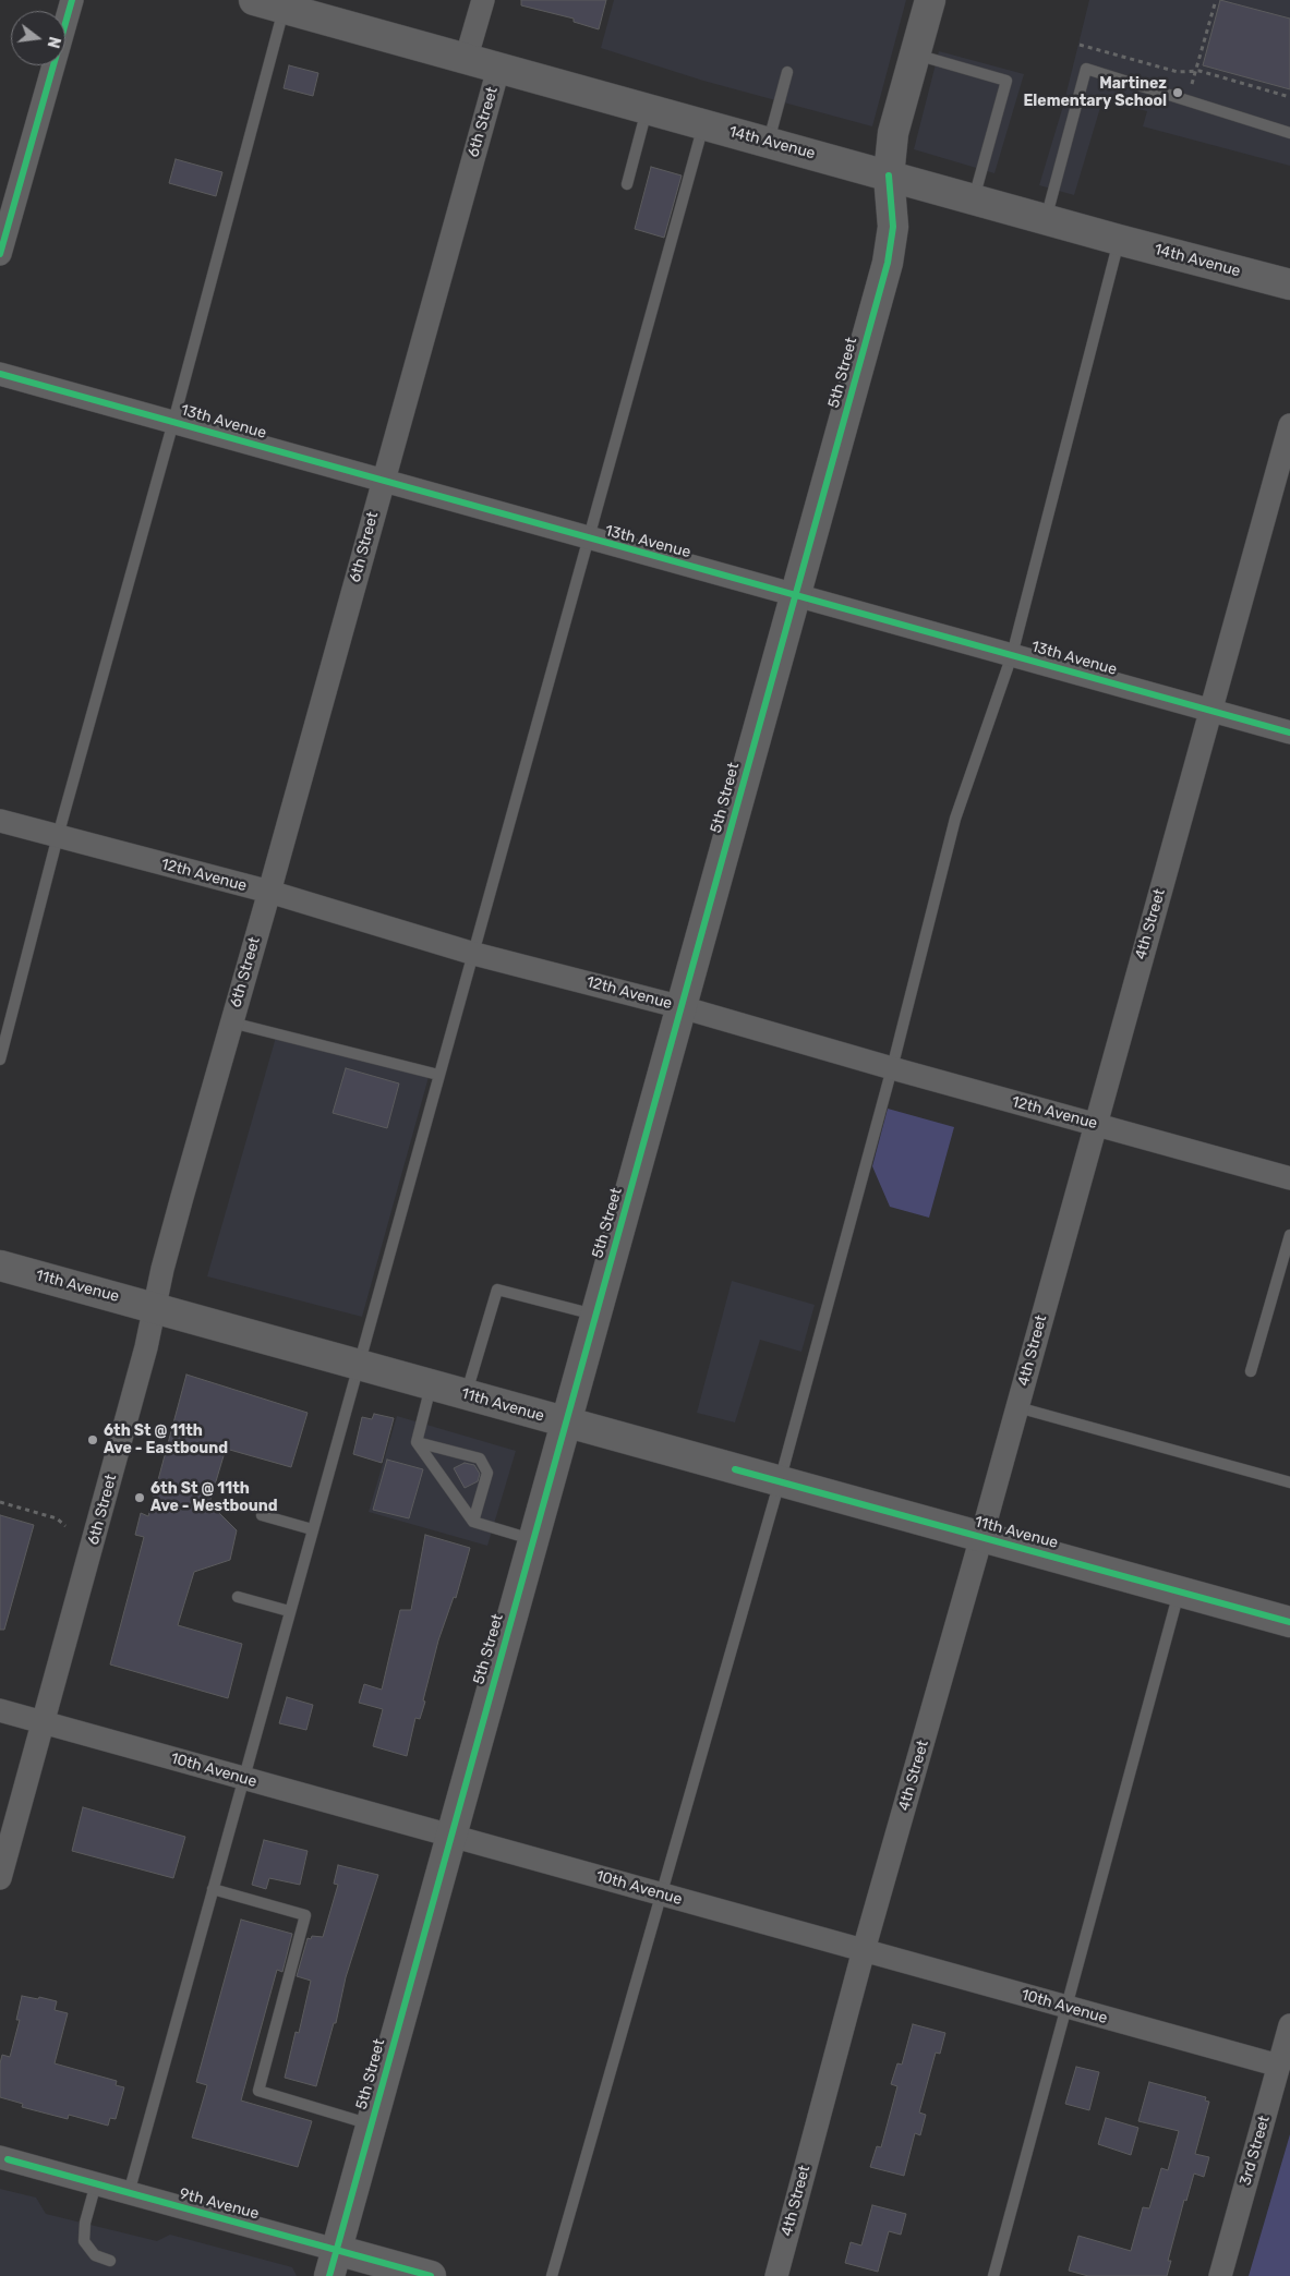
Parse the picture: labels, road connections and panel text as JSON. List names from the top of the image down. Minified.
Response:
{"streets":{"main road":["14th Avenue","5th Street","11th Avenue","9th Avenue"],"street":["6th Street","13th Avenue","12th Avenue","4th Street","10th Avenue","3rd Street"]},"crossings":[["6th Street","14th Avenue"],["6th Street","13th Avenue"],["6th Street","12th Avenue"],["6th Street","11th Avenue"],["6th Street","10th Avenue"],["14th Avenue","5th Street"],["5th Street","13th Avenue"],["5th Street","12th Avenue"],["5th Street","11th Avenue"],["5th Street","10th Avenue"],["5th Street","9th Avenue"],["13th Avenue","4th Street"],["12th Avenue","4th Street"],["4th Street","11th Avenue"],["4th Street","10th Avenue"],["10th Avenue","3rd Street"]],"places":["Martinez Elementary School","6th St @ 11th Ave - Eastbound","6th St @ 11th Ave - Westbound"],"north":"right"}
